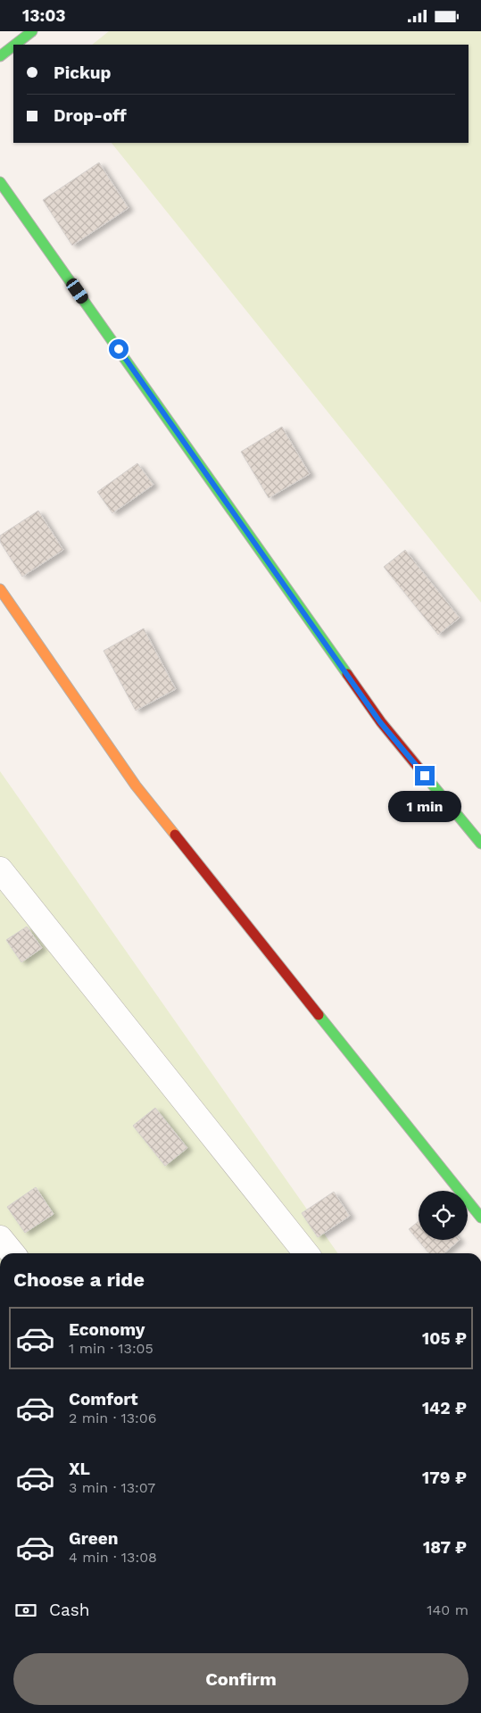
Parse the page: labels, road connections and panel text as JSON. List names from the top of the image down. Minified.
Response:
{"page":{"status":"13:03","banner":["Pickup","Drop-off"],"bubble":"1 min","heading":"Choose a ride","list":[{"name":"Economy","note":"1 min · 13:05","value":"105 ₽"},{"name":"Comfort","note":"2 min · 13:06","value":"142 ₽"},{"name":"XL","note":"3 min · 13:07","value":"179 ₽"},{"name":"Green","note":"4 min · 13:08","value":"187 ₽"}],"pay":["Cash","140 m"],"buttons":"Confirm"}}
